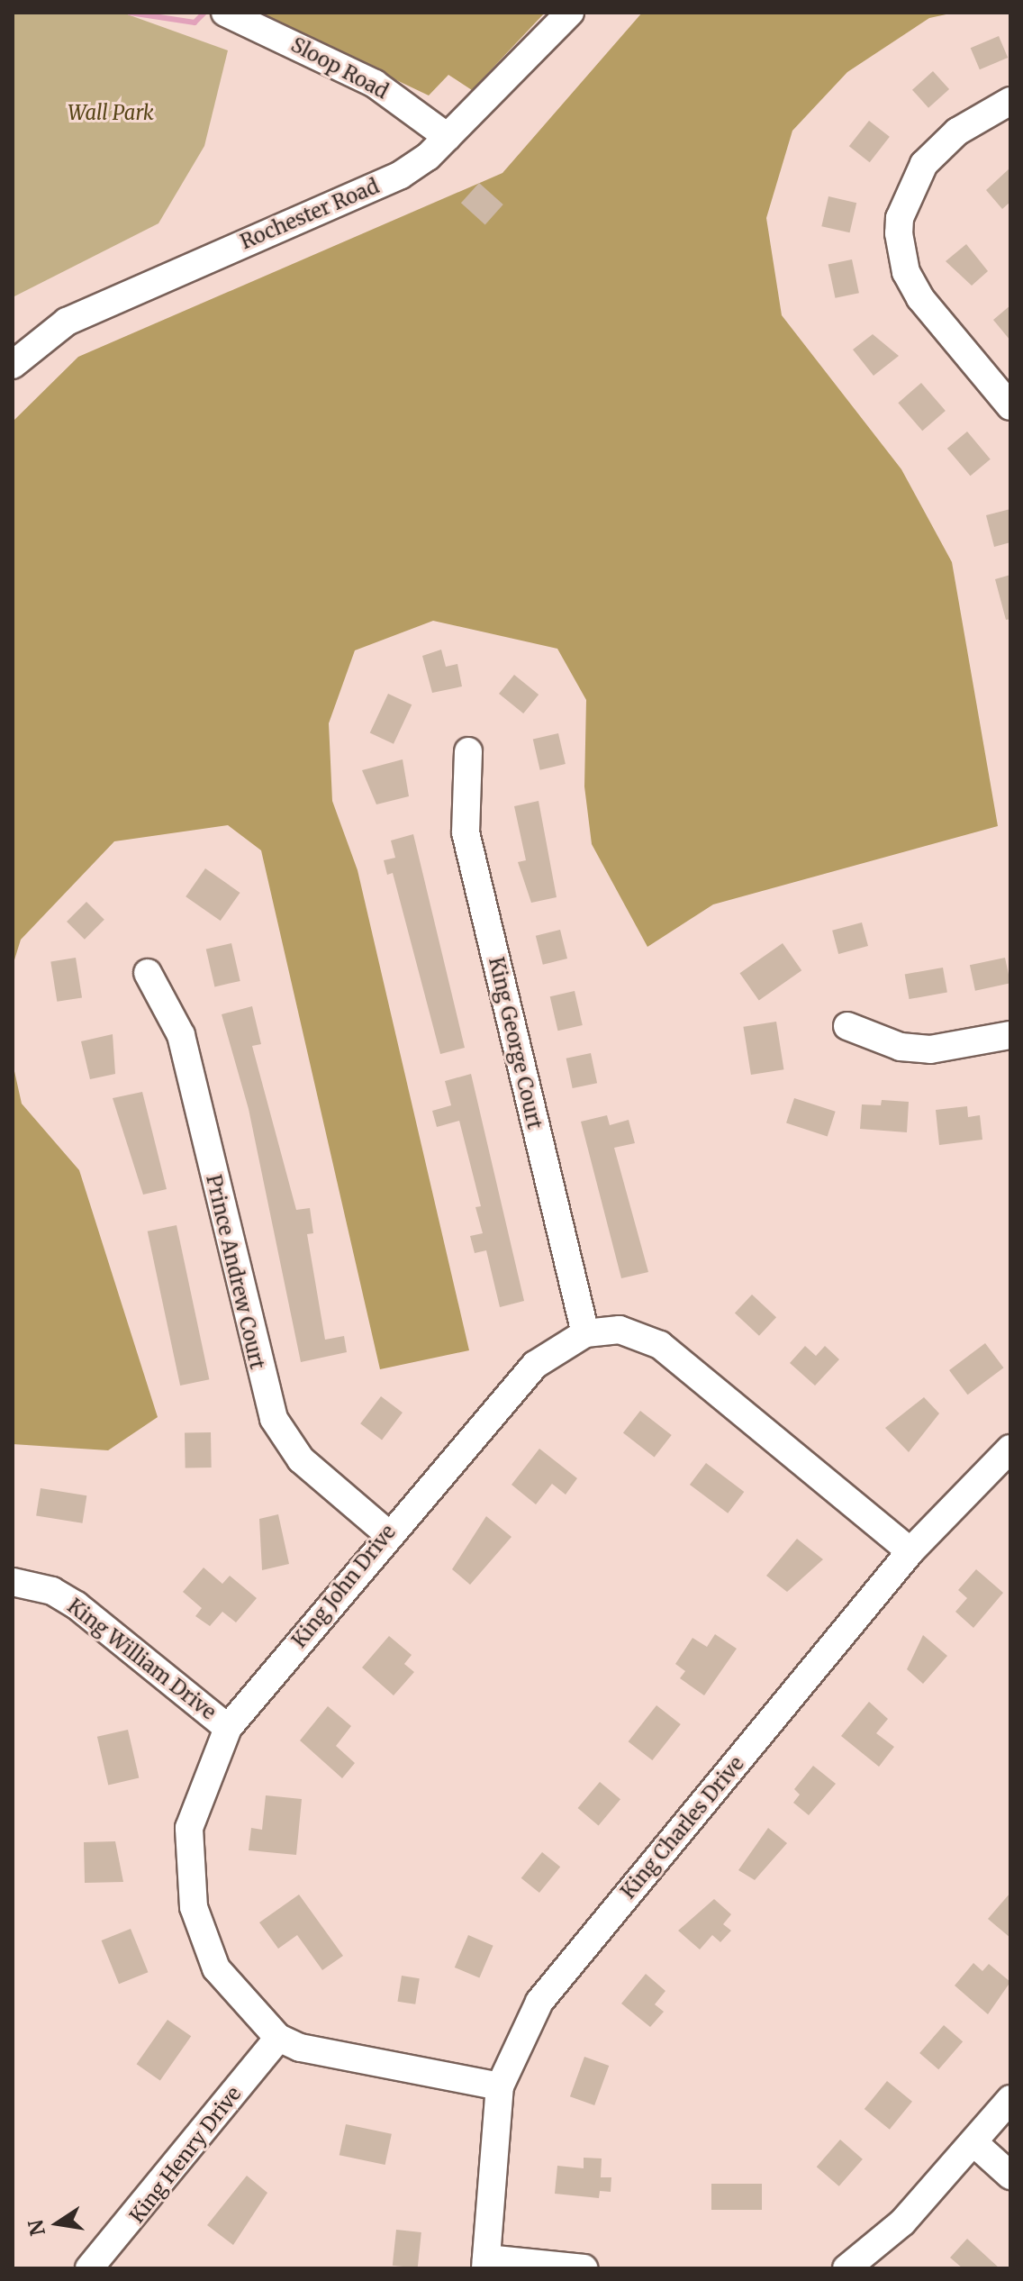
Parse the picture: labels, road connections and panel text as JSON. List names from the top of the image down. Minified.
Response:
{"streets":{"street":["Sloop Road","Rochester Road","King George Court","Prince Andrew Court","King John Drive","King William Drive","King Charles Drive","King Henry Drive"]},"crossings":[["Sloop Road","Rochester Road"],["King George Court","King John Drive"],["Prince Andrew Court","King John Drive"],["King John Drive","King William Drive"],["King John Drive","King Charles Drive"],["King John Drive","King Henry Drive"]],"parks":["Wall Park"],"north":"left"}
